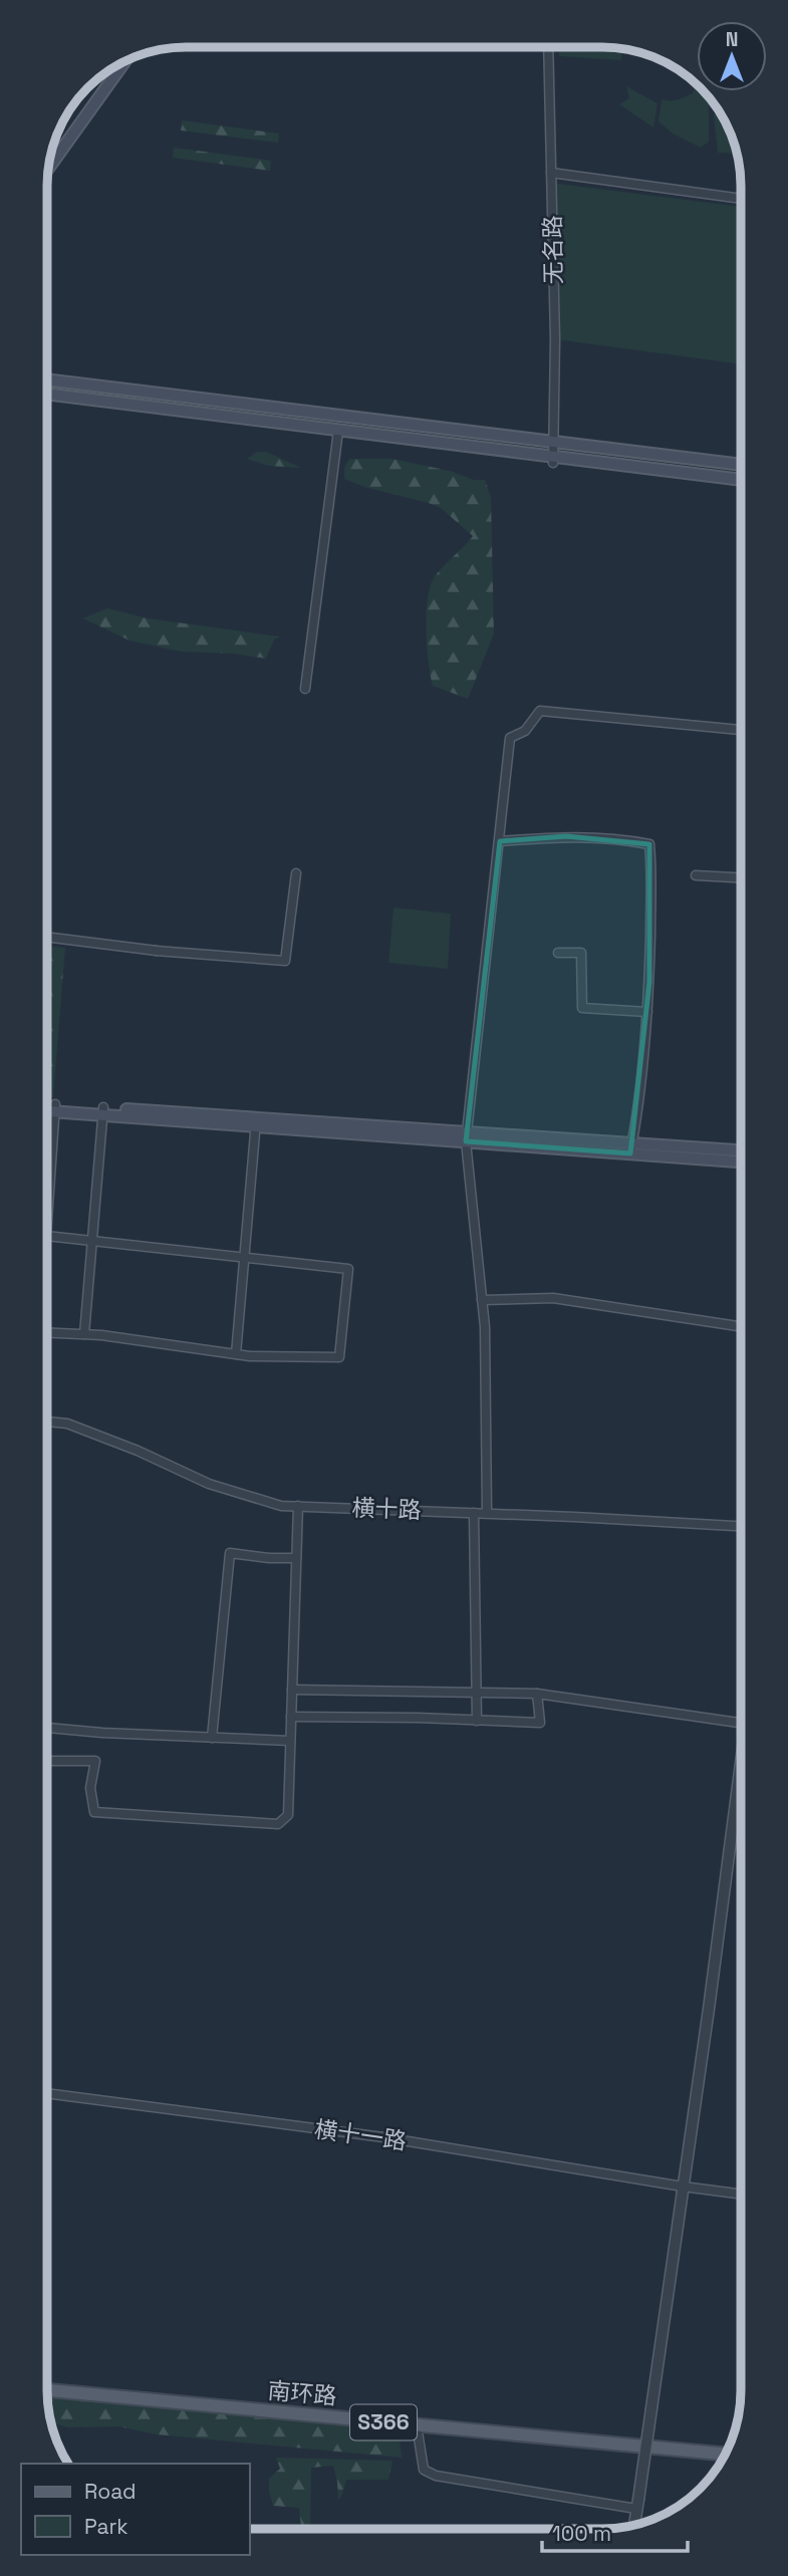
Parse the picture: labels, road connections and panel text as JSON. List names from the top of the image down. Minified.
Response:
{"streets":{"main road":["南环路","S366"],"street":["无名路","横十路","横十一路"]},"legend":["Road","Park"],"scale_bar":"100 m","north":"top"}
